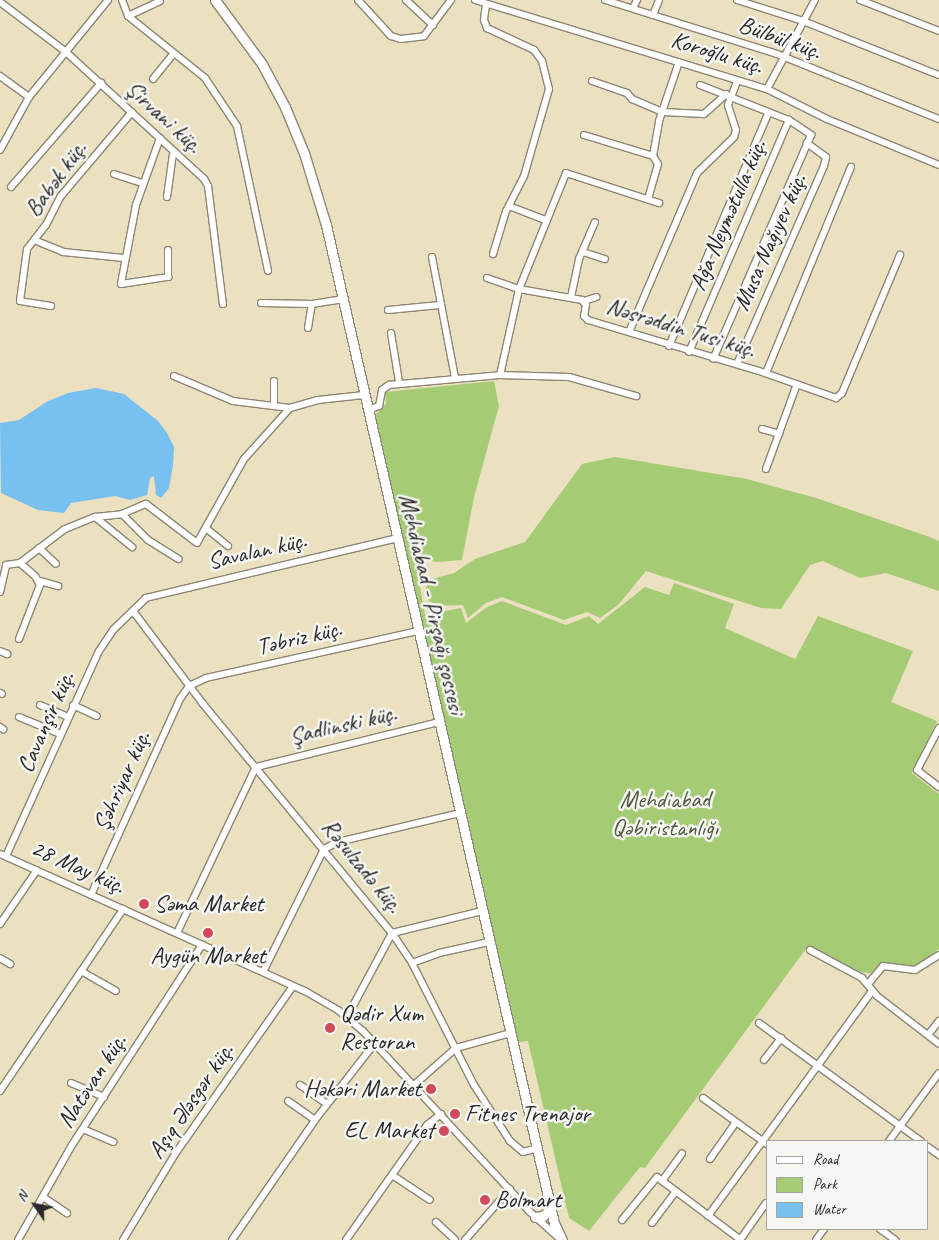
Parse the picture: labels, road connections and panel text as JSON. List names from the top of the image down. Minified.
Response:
{"streets":{"main road":["Mehdiabad - Pirşağı şossesi"],"street":["Bülbül küç.","Koroğlu küç.","Şirvani küç.","Babək küç.","Ağa Neymətulla küç.","Musa Nağıyev küç.","Nəsrəddin Tusi küç.","Savalan küç.","Təbriz küç.","Cavanşir küç.","Şadlinski küç.","Şəhriyar küç.","Rəsulzadə küç.","28 May küç.","Natəvan küç.","Aşıq Ələsgər küç."]},"crossings":[["Şirvani küç.","Babək küç."],["Ağa Neymətulla küç.","Nəsrəddin Tusi küç."],["Musa Nağıyev küç.","Nəsrəddin Tusi küç."],["Savalan küç.","Mehdiabad - Pirşağı şossesi"],["Savalan küç.","Cavanşir küç."],["Savalan küç.","Rəsulzadə küç."],["Mehdiabad - Pirşağı şossesi","Təbriz küç."],["Mehdiabad - Pirşağı şossesi","Şadlinski küç."],["Mehdiabad - Pirşağı şossesi","Rəsulzadə küç."],["Mehdiabad - Pirşağı şossesi","28 May küç."],["Təbriz küç.","Şəhriyar küç."],["Təbriz küç.","Rəsulzadə küç."],["Cavanşir küç.","Rəsulzadə küç."],["Cavanşir küç.","28 May küç."],["Şadlinski küç.","Rəsulzadə küç."],["Şəhriyar küç.","Rəsulzadə küç."],["Şəhriyar küç.","28 May küç."],["28 May küç.","Natəvan küç."],["28 May küç.","Aşıq Ələsgər küç."]],"parks":["Mehdiabad Qəbiristanlığı"],"places":["Səma Market","Aygün Market","Qədir Xum Restoran","Həkəri Market","Fitnes Trenajor","EL Market","Bolmart"],"legend":["Road","Park","Water"],"north":"top left"}
